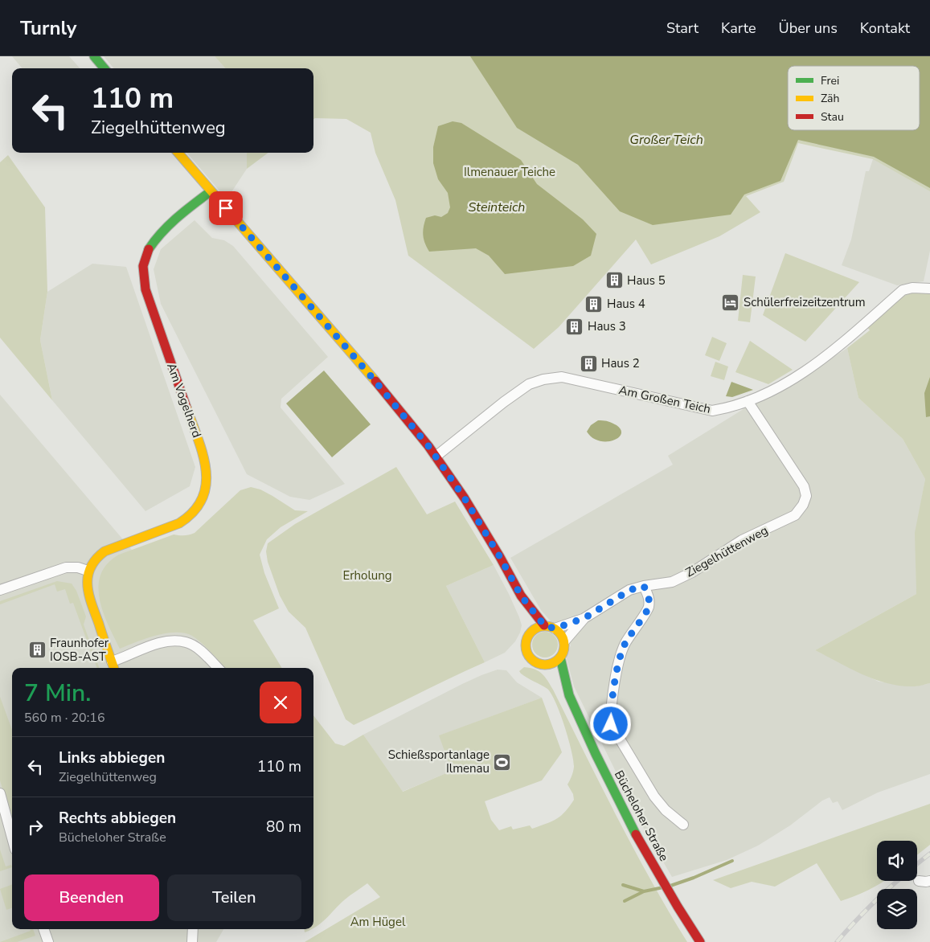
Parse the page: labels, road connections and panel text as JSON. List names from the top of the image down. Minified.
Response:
{"streets":{"main road":["Am Vogelherd","Bücheloher Straße"],"street":["Am Großen Teich","Ziegelhüttenweg"]},"crossings":[["Am Großen Teich","Ziegelhüttenweg"],["Am Großen Teich","Bücheloher Straße"],["Am Vogelherd","Bücheloher Straße"],["Ziegelhüttenweg","Bücheloher Straße"]],"water":["Großer Teich","Steinteich"],"parks":["Ilmenauer Teiche","Erholung","Am Hügel"],"places":{"building":["Haus 5","Haus 4","Haus 3","Haus 2","Fraunhofer IOSB-AST"],"hotel":["Schülerfreizeitzentrum"],"sports":["Schießsportanlage Ilmenau"]},"legend":["Frei","Zäh","Stau"],"page":{"header":"Turnly","nav":["Start","Karte","Über uns","Kontakt"],"turn":["110 m","Ziegelhüttenweg"],"heading":["7 Min.","560 m · 20:16"],"list":[{"name":"Links abbiegen","note":"Ziegelhüttenweg","value":"110 m"},{"name":"Rechts abbiegen","note":"Bücheloher Straße","value":"80 m"}],"buttons":["Beenden","Teilen"]}}
